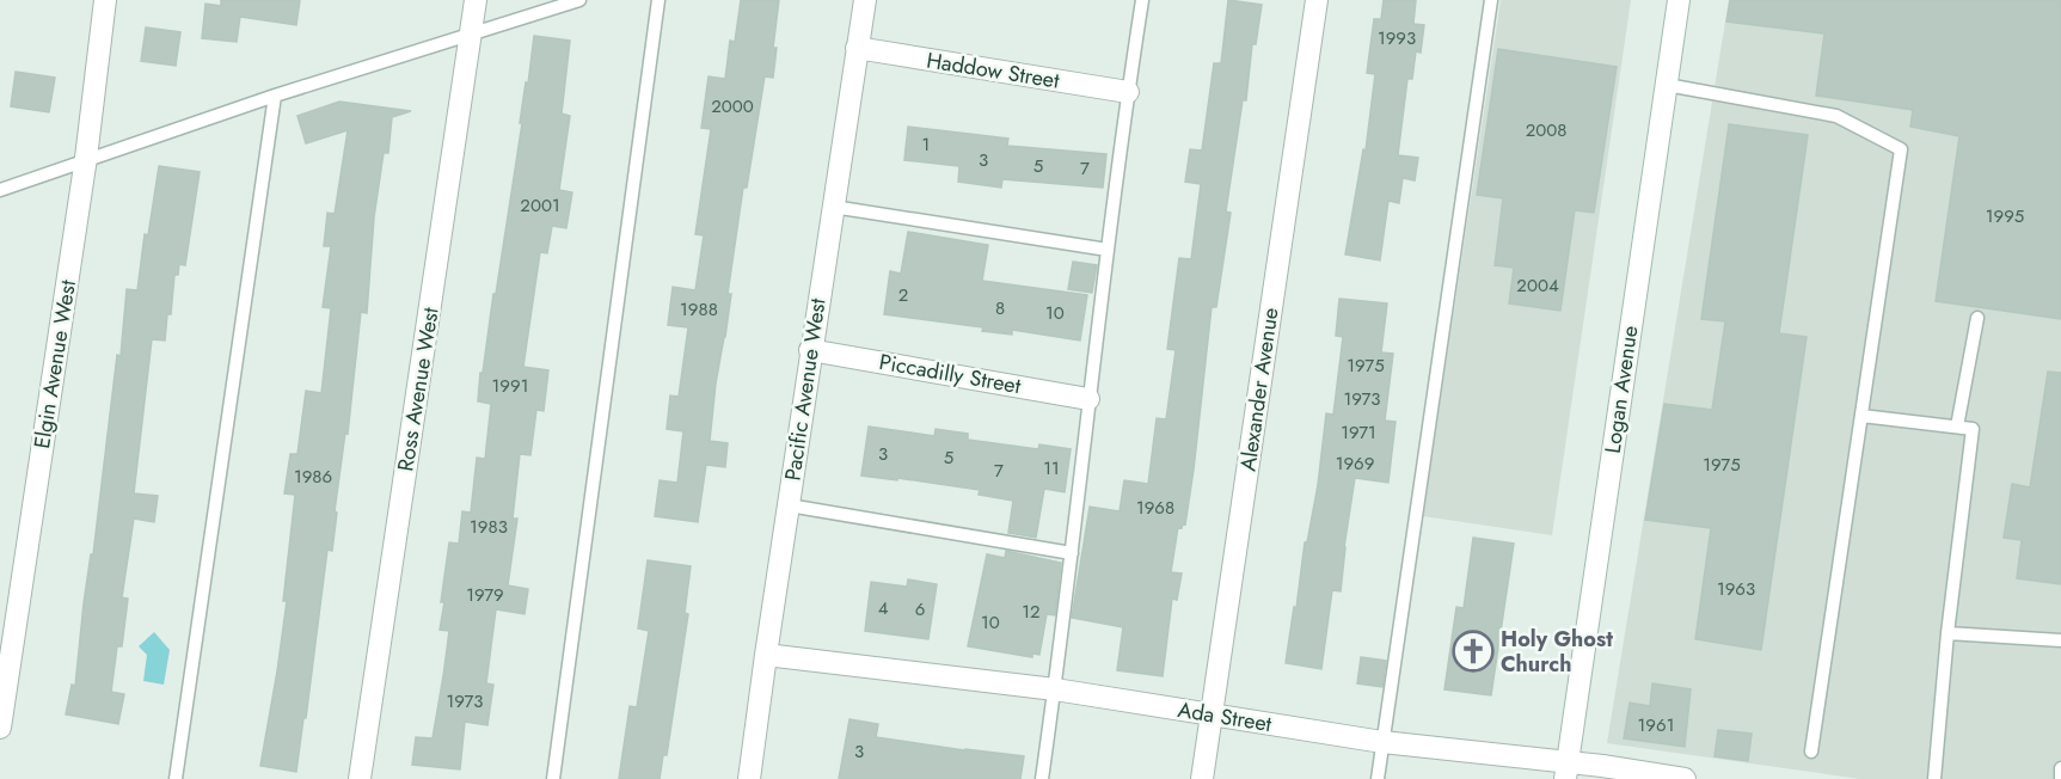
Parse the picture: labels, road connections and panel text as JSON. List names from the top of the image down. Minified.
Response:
{"streets":{"street":["Haddow Street","Elgin Avenue West","Piccadilly Street","Ross Avenue West","Pacific Avenue West","Alexander Avenue","Logan Avenue","Ada Street"]},"crossings":[["Haddow Street","Pacific Avenue West"],["Piccadilly Street","Pacific Avenue West"],["Pacific Avenue West","Ada Street"],["Alexander Avenue","Ada Street"],["Logan Avenue","Ada Street"]],"places":{"church":["Holy Ghost Church"]},"house_numbers":["1993","2000","2008","1","3","5","7","2001","1995","2004","2","8","1988","10","1975","1991","1973","1971","3","5","1969","1975","11","7","1986","1968","1983","1963","1979","4","6","12","10","1973","1961","3"]}
